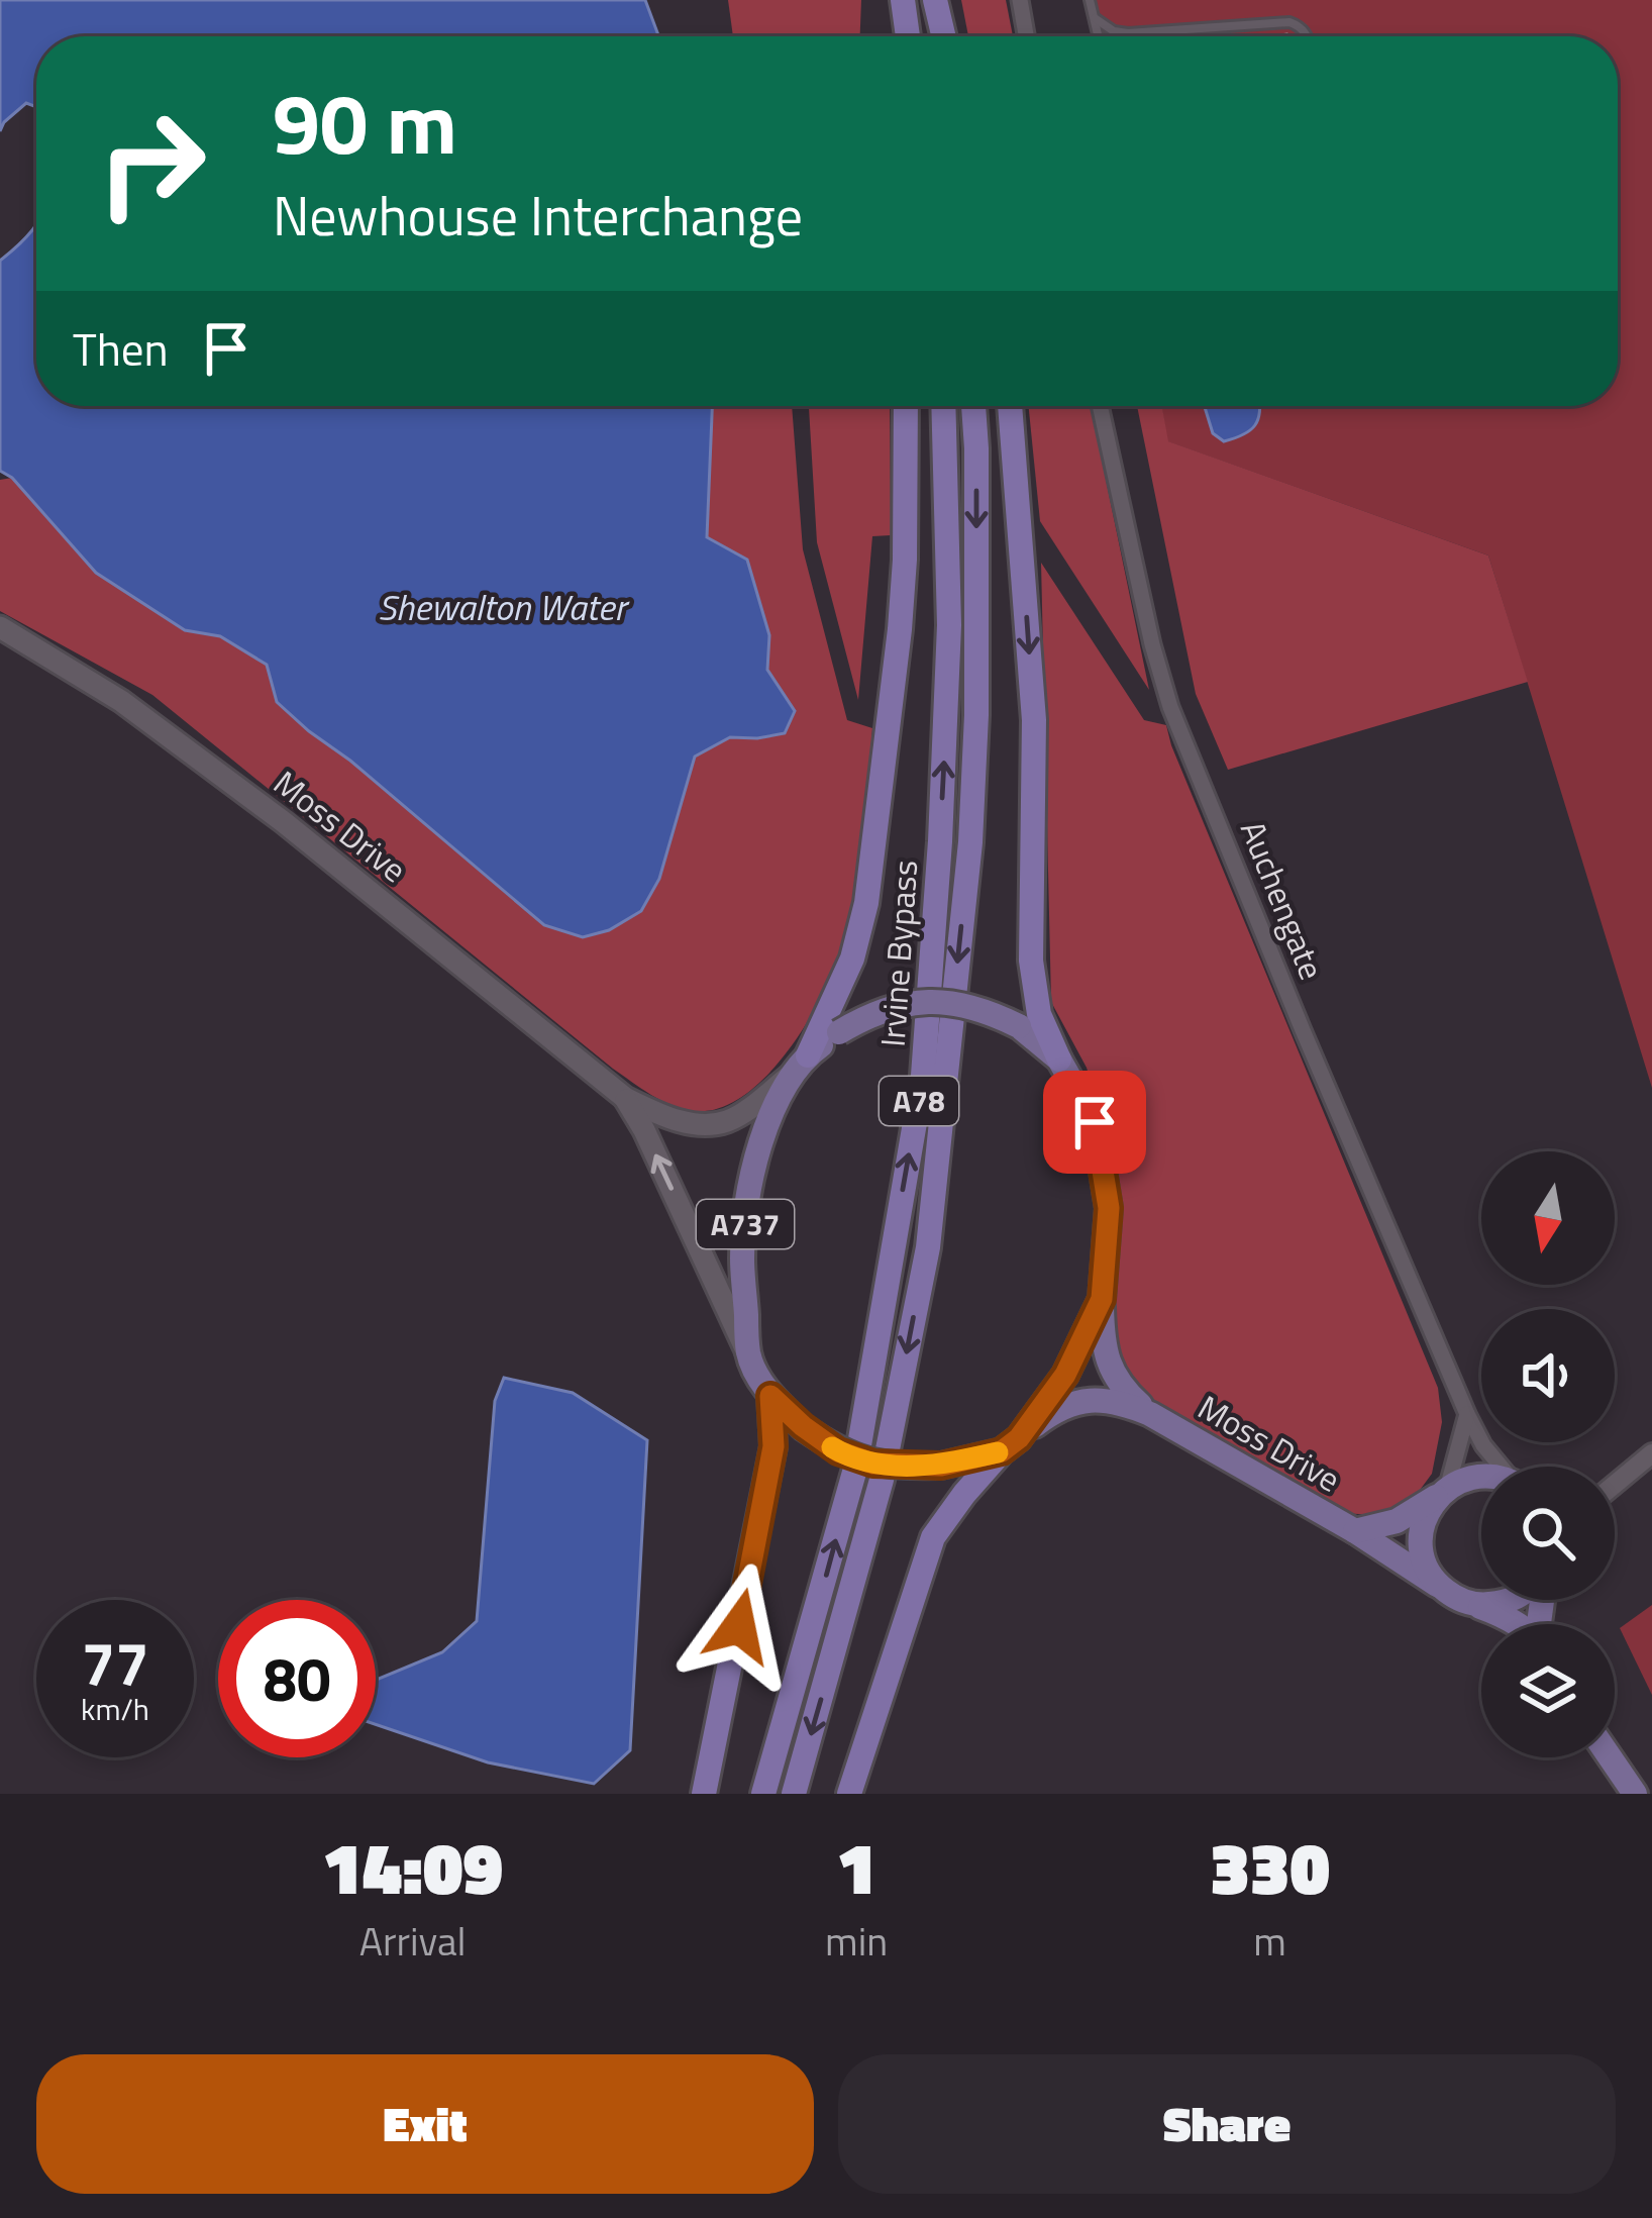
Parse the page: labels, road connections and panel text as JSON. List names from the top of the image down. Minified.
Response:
{"streets":{"highway":["Irvine Bypass","A78"],"main road":["Moss Drive","A737"],"street":["Auchengate"]},"crossings":[["Moss Drive","A737"]],"water":["Shewalton Water"],"north":"bottom","page":{"turn":["90 m","Newhouse Interchange"],"then":"Then","speed":"77 km/h","limit":"80","eta":["14:09","Arrival","1","min","330","m"],"buttons":["Exit","Share"]}}
